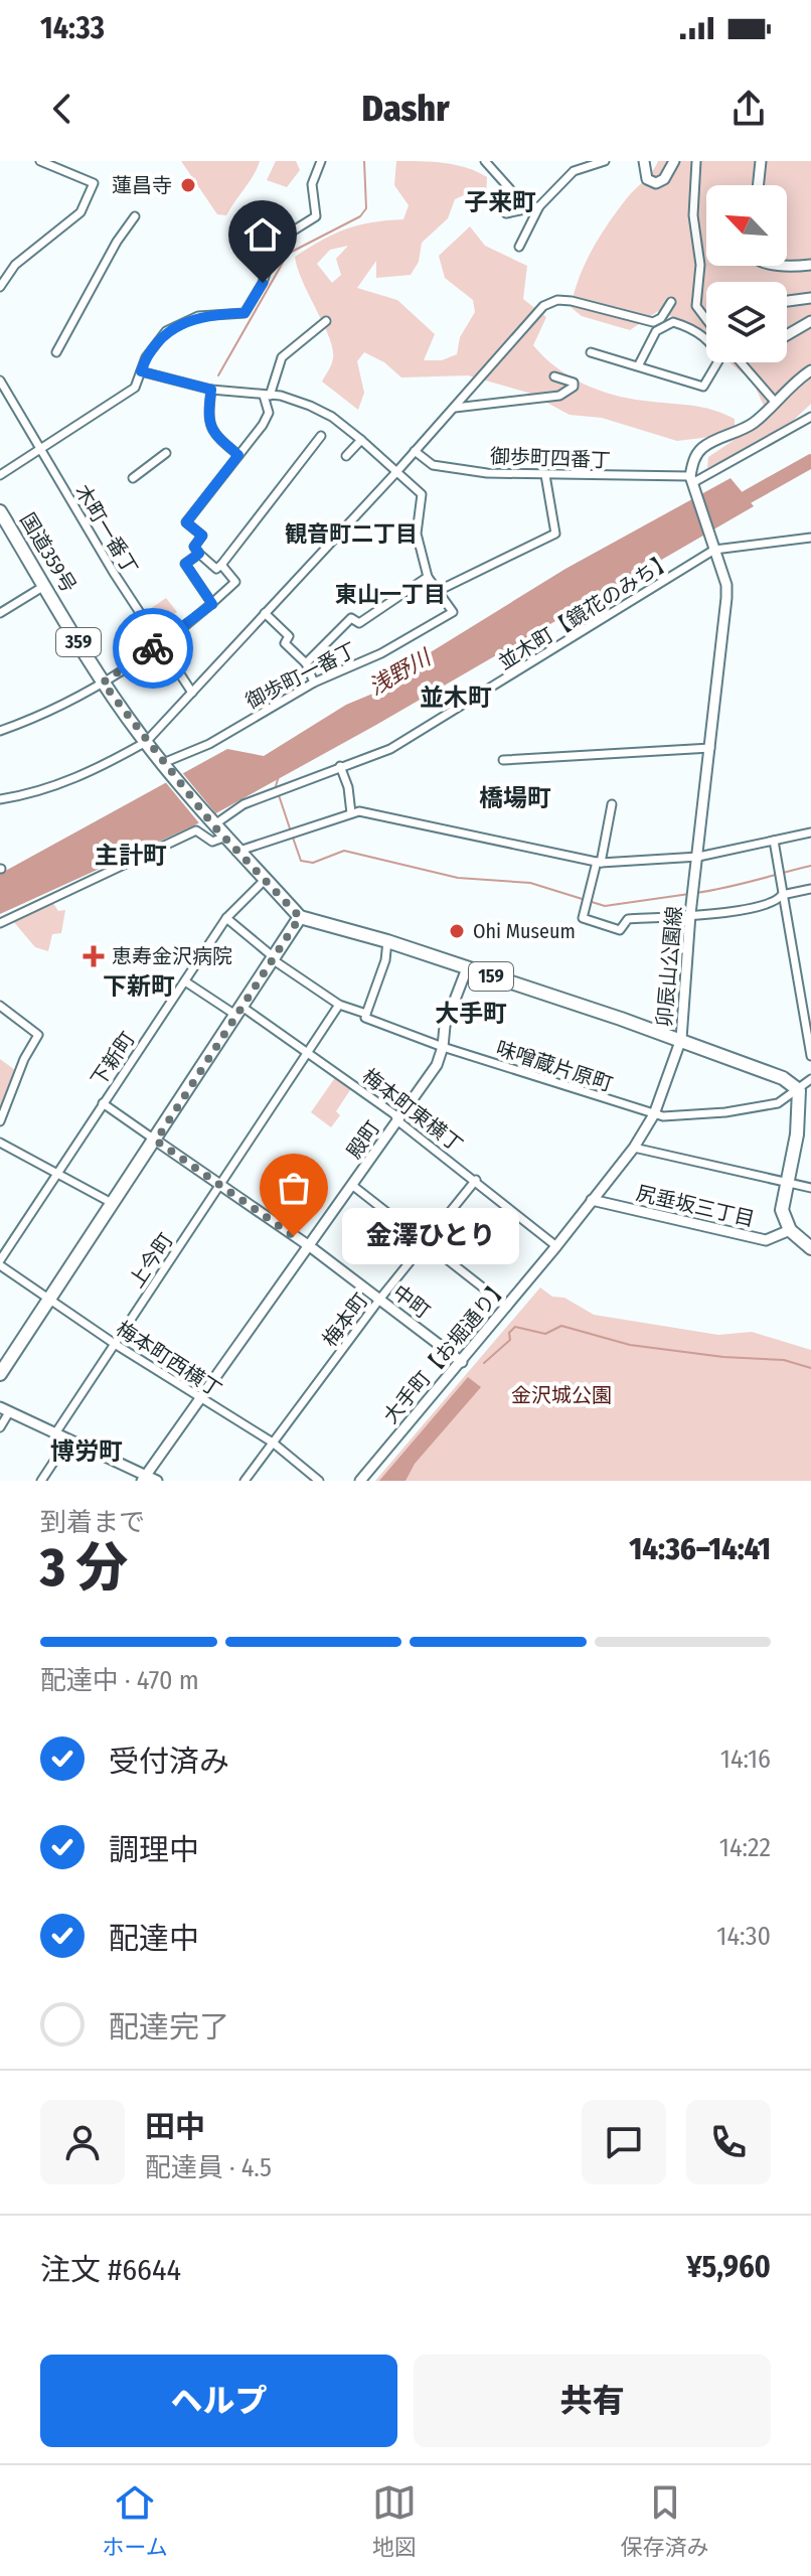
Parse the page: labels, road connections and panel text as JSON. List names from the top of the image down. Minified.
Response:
{"streets":{"highway":["国道359号","359","159"],"street":["御歩町四番丁","木町一番丁","並木町【鏡花のみち】","御歩町一番丁","卯辰山公園線","下新町","味噌蔵片原町","梅本町東横丁","殿町","尻垂坂三丁目","上今町","中町","梅本町","大手町【お堀通り】","梅本町西横丁"]},"crossings":[["御歩町四番丁","卯辰山公園線"],["国道359号","並木町【鏡花のみち】"],["国道359号","御歩町一番丁"],["国道359号","159"],["国道359号","下新町"],["並木町【鏡花のみち】","卯辰山公園線"],["卯辰山公園線","159"],["卯辰山公園線","大手町【お堀通り】"],["159","味噌蔵片原町"],["159","殿町"],["159","大手町【お堀通り】"],["下新町","味噌蔵片原町"],["下新町","梅本町東横丁"],["下新町","中町"],["下新町","梅本町西横丁"],["味噌蔵片原町","殿町"],["味噌蔵片原町","上今町"],["味噌蔵片原町","大手町【お堀通り】"],["梅本町東横丁","殿町"],["梅本町東横丁","上今町"],["梅本町東横丁","梅本町"],["梅本町東横丁","大手町【お堀通り】"],["殿町","中町"],["殿町","梅本町西横丁"],["尻垂坂三丁目","大手町【お堀通り】"],["上今町","中町"],["上今町","梅本町西横丁"],["中町","梅本町"],["中町","大手町【お堀通り】"],["梅本町","梅本町西横丁"]],"districts":["子来町","観音町二丁目","東山一丁目","並木町","橋場町","主計町","下新町","大手町","博労町"],"water":["浅野川"],"parks":["金沢城公園"],"places":{"other":["蓮昌寺","Ohi Museum","金澤ひとり"],"health":["恵寿金沢病院"]},"north":"top left","page":{"status":"14:33","header":"Dashr","bubble":"金澤ひとり","heading":["3 分","到着まで","14:36–14:41"],"panel":["田中","配達員 · 4.5","注文 #6644","¥5,960"],"bar":"配達中 · 470 m","list":[["受付済み","14:16"],["調理中","14:22"],["配達中","14:30"],"配達完了"],"buttons":["ヘルプ","共有"],"tabs":["ホーム","地図","保存済み"]}}
